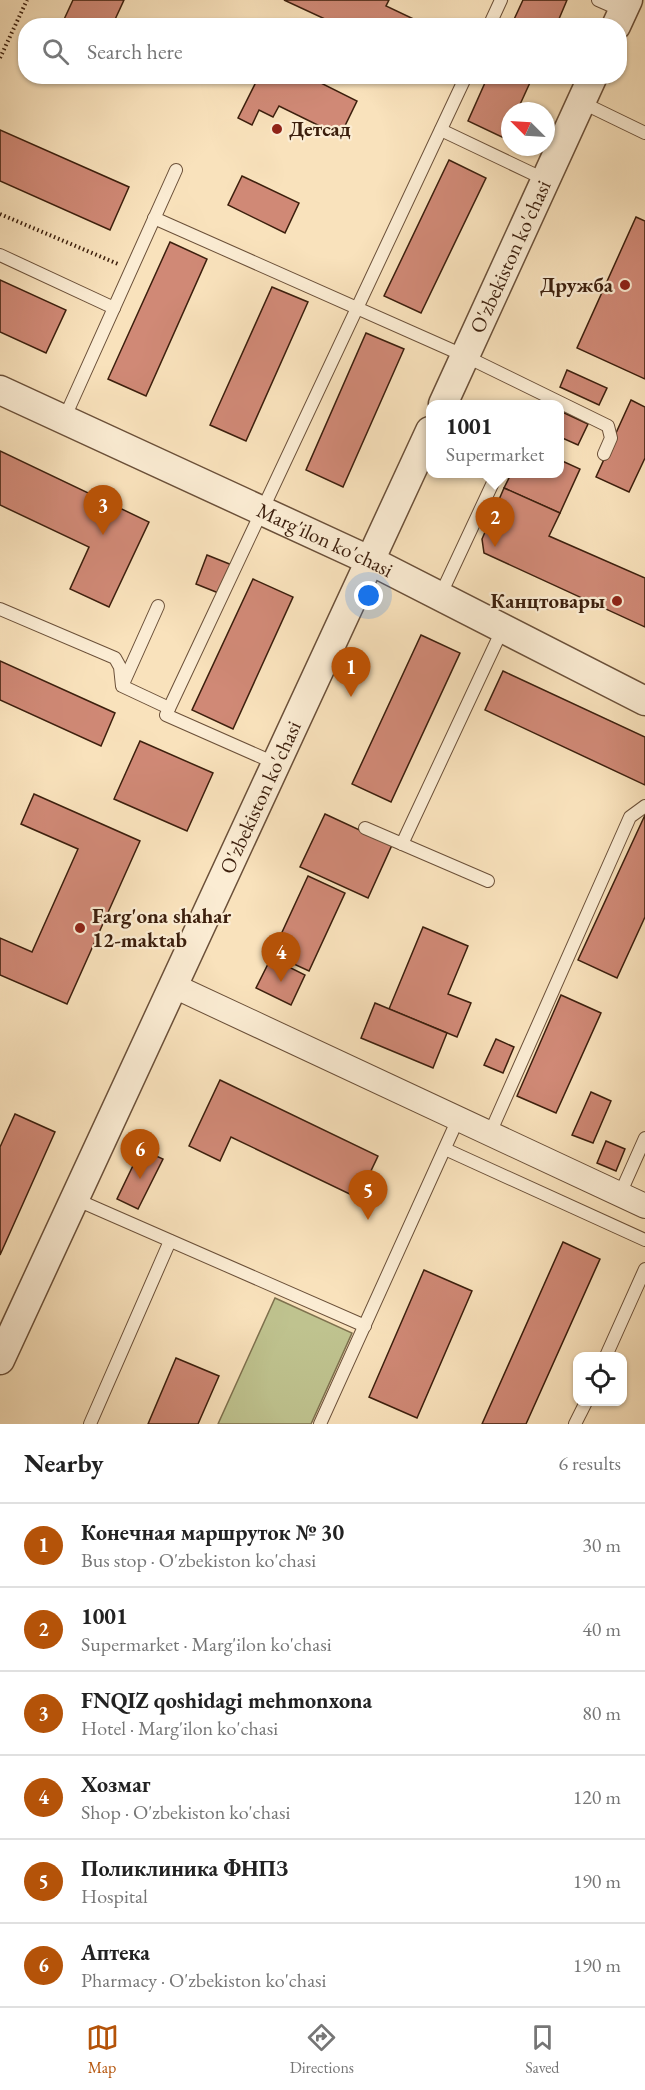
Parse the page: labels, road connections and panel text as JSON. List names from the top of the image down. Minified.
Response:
{"streets":{"street":["O'zbekiston ko'chasi","Marg'ilon ko'chasi"]},"crossings":[["O'zbekiston ko'chasi","Marg'ilon ko'chasi"]],"places":["Детсад","Дружба","Канцтовары","Farg'ona shahar 12-maktab"],"north":"top left","page":{"search":"Search here","popup":["1001","Supermarket"],"pins":["3","2","1","4","6","5"],"heading":["Nearby","6 results"],"list":[{"mark":"1","name":"Конечная маршруток № 30","note":"Bus stop · O'zbekiston ko'chasi","value":"30 m"},{"mark":"2","name":"1001","note":"Supermarket · Marg'ilon ko'chasi","value":"40 m"},{"mark":"3","name":"FNQIZ qoshidagi mehmonxona","note":"Hotel · Marg'ilon ko'chasi","value":"80 m"},{"mark":"4","name":"Хозмаг","note":"Shop · O'zbekiston ko'chasi","value":"120 m"},{"mark":"5","name":"Поликлиника ФНПЗ","note":"Hospital","value":"190 m"},{"mark":"6","name":"Аптека","note":"Pharmacy · O'zbekiston ko'chasi","value":"190 m"}],"nav":["Map","Directions","Saved"]}}
